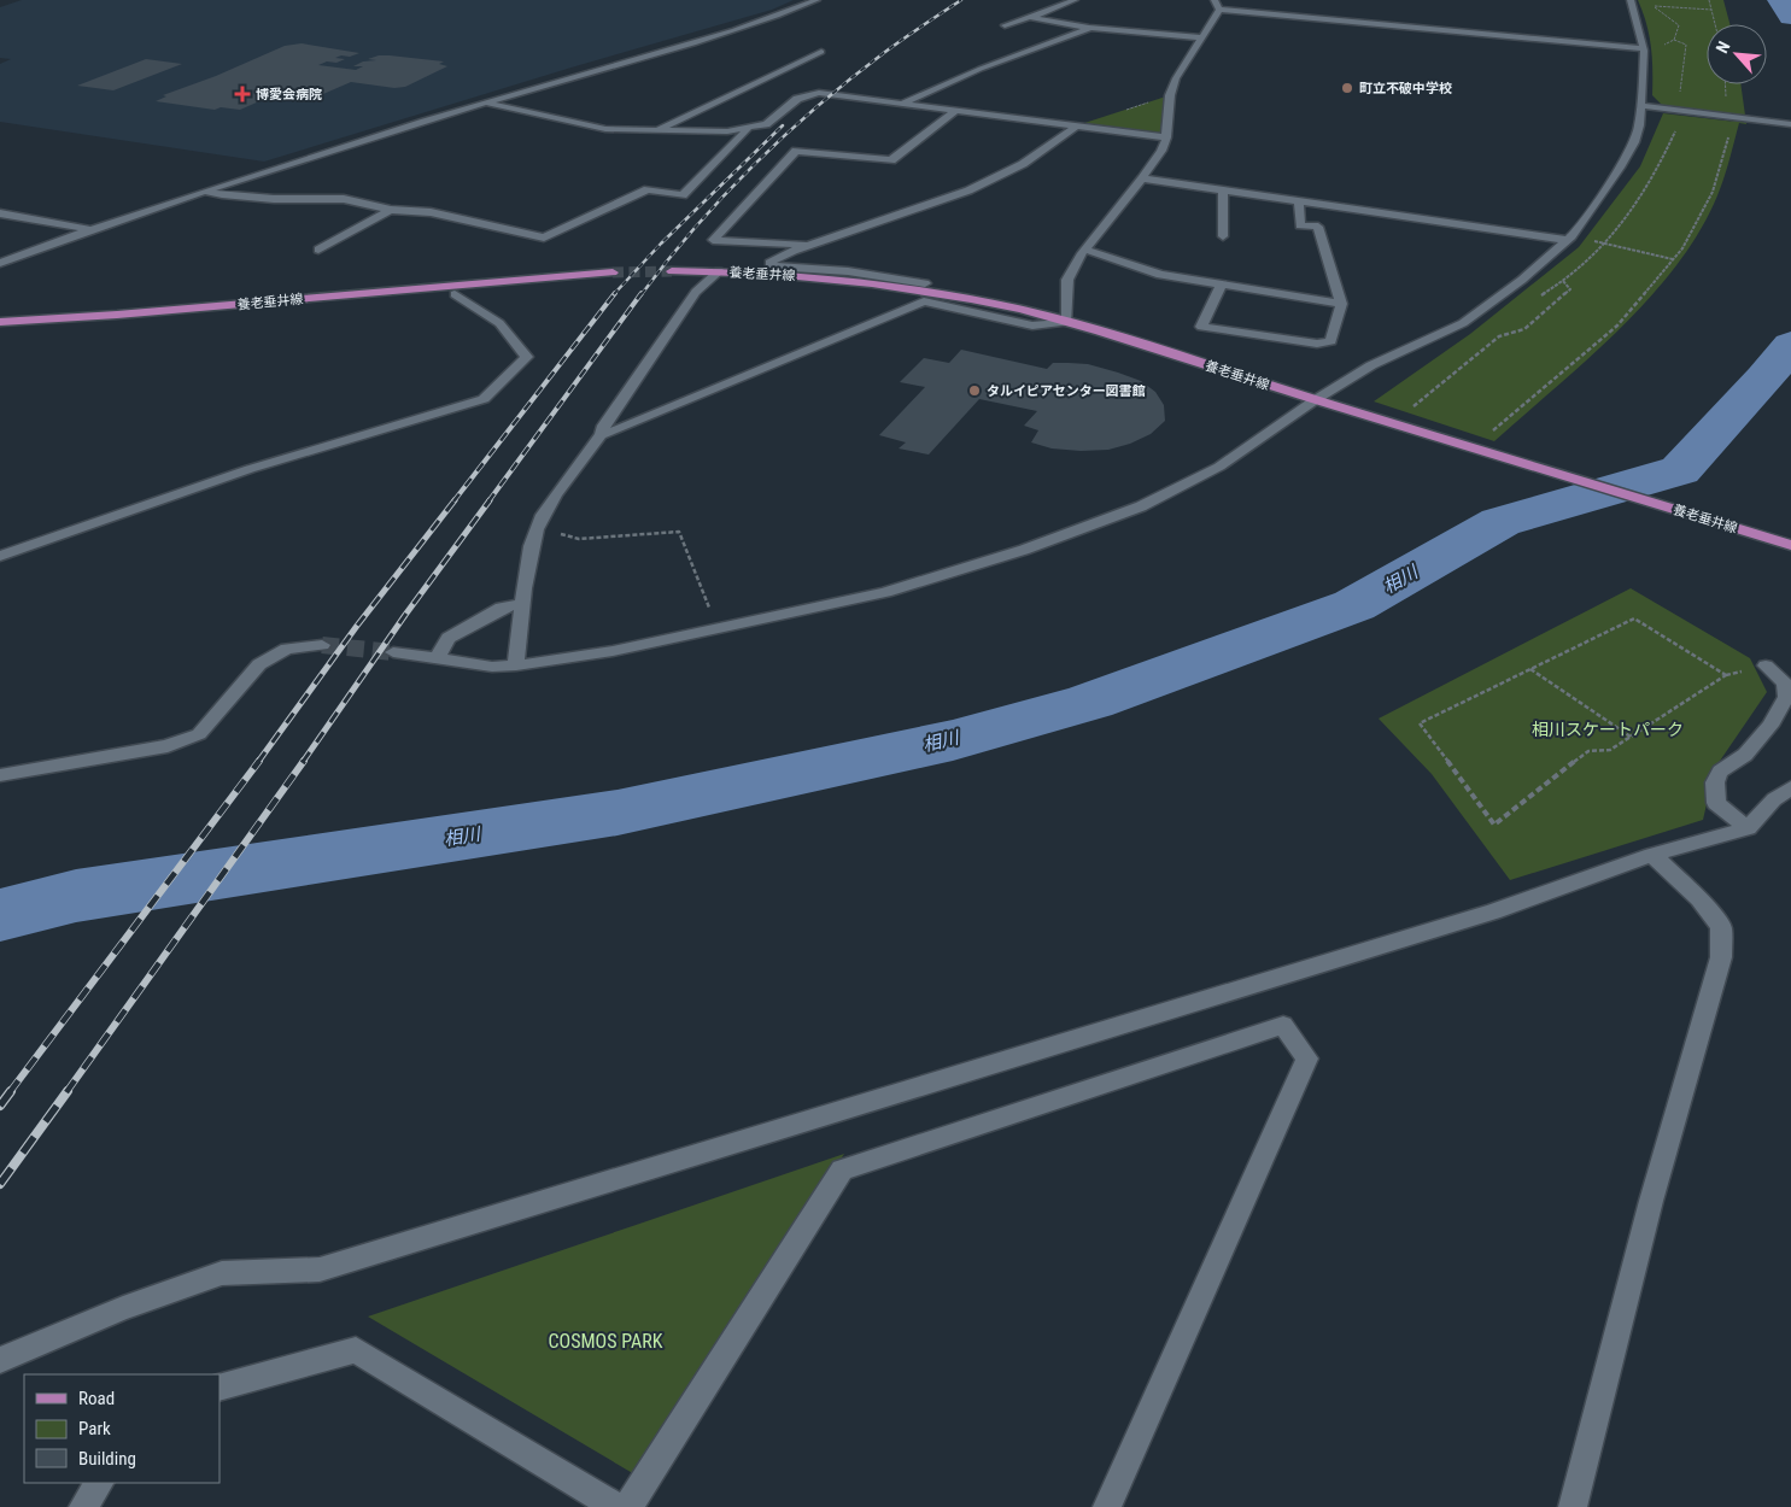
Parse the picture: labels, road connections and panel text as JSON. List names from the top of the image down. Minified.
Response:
{"streets":{"main road":["養老垂井線"]},"water":["相川"],"parks":["相川スケートパーク","COSMOS PARK"],"places":{"other":["町立不破中学校","タルイピアセンター図書館"],"health":["博愛会病院"]},"legend":["Road","Park","Building"],"north":"top left"}
